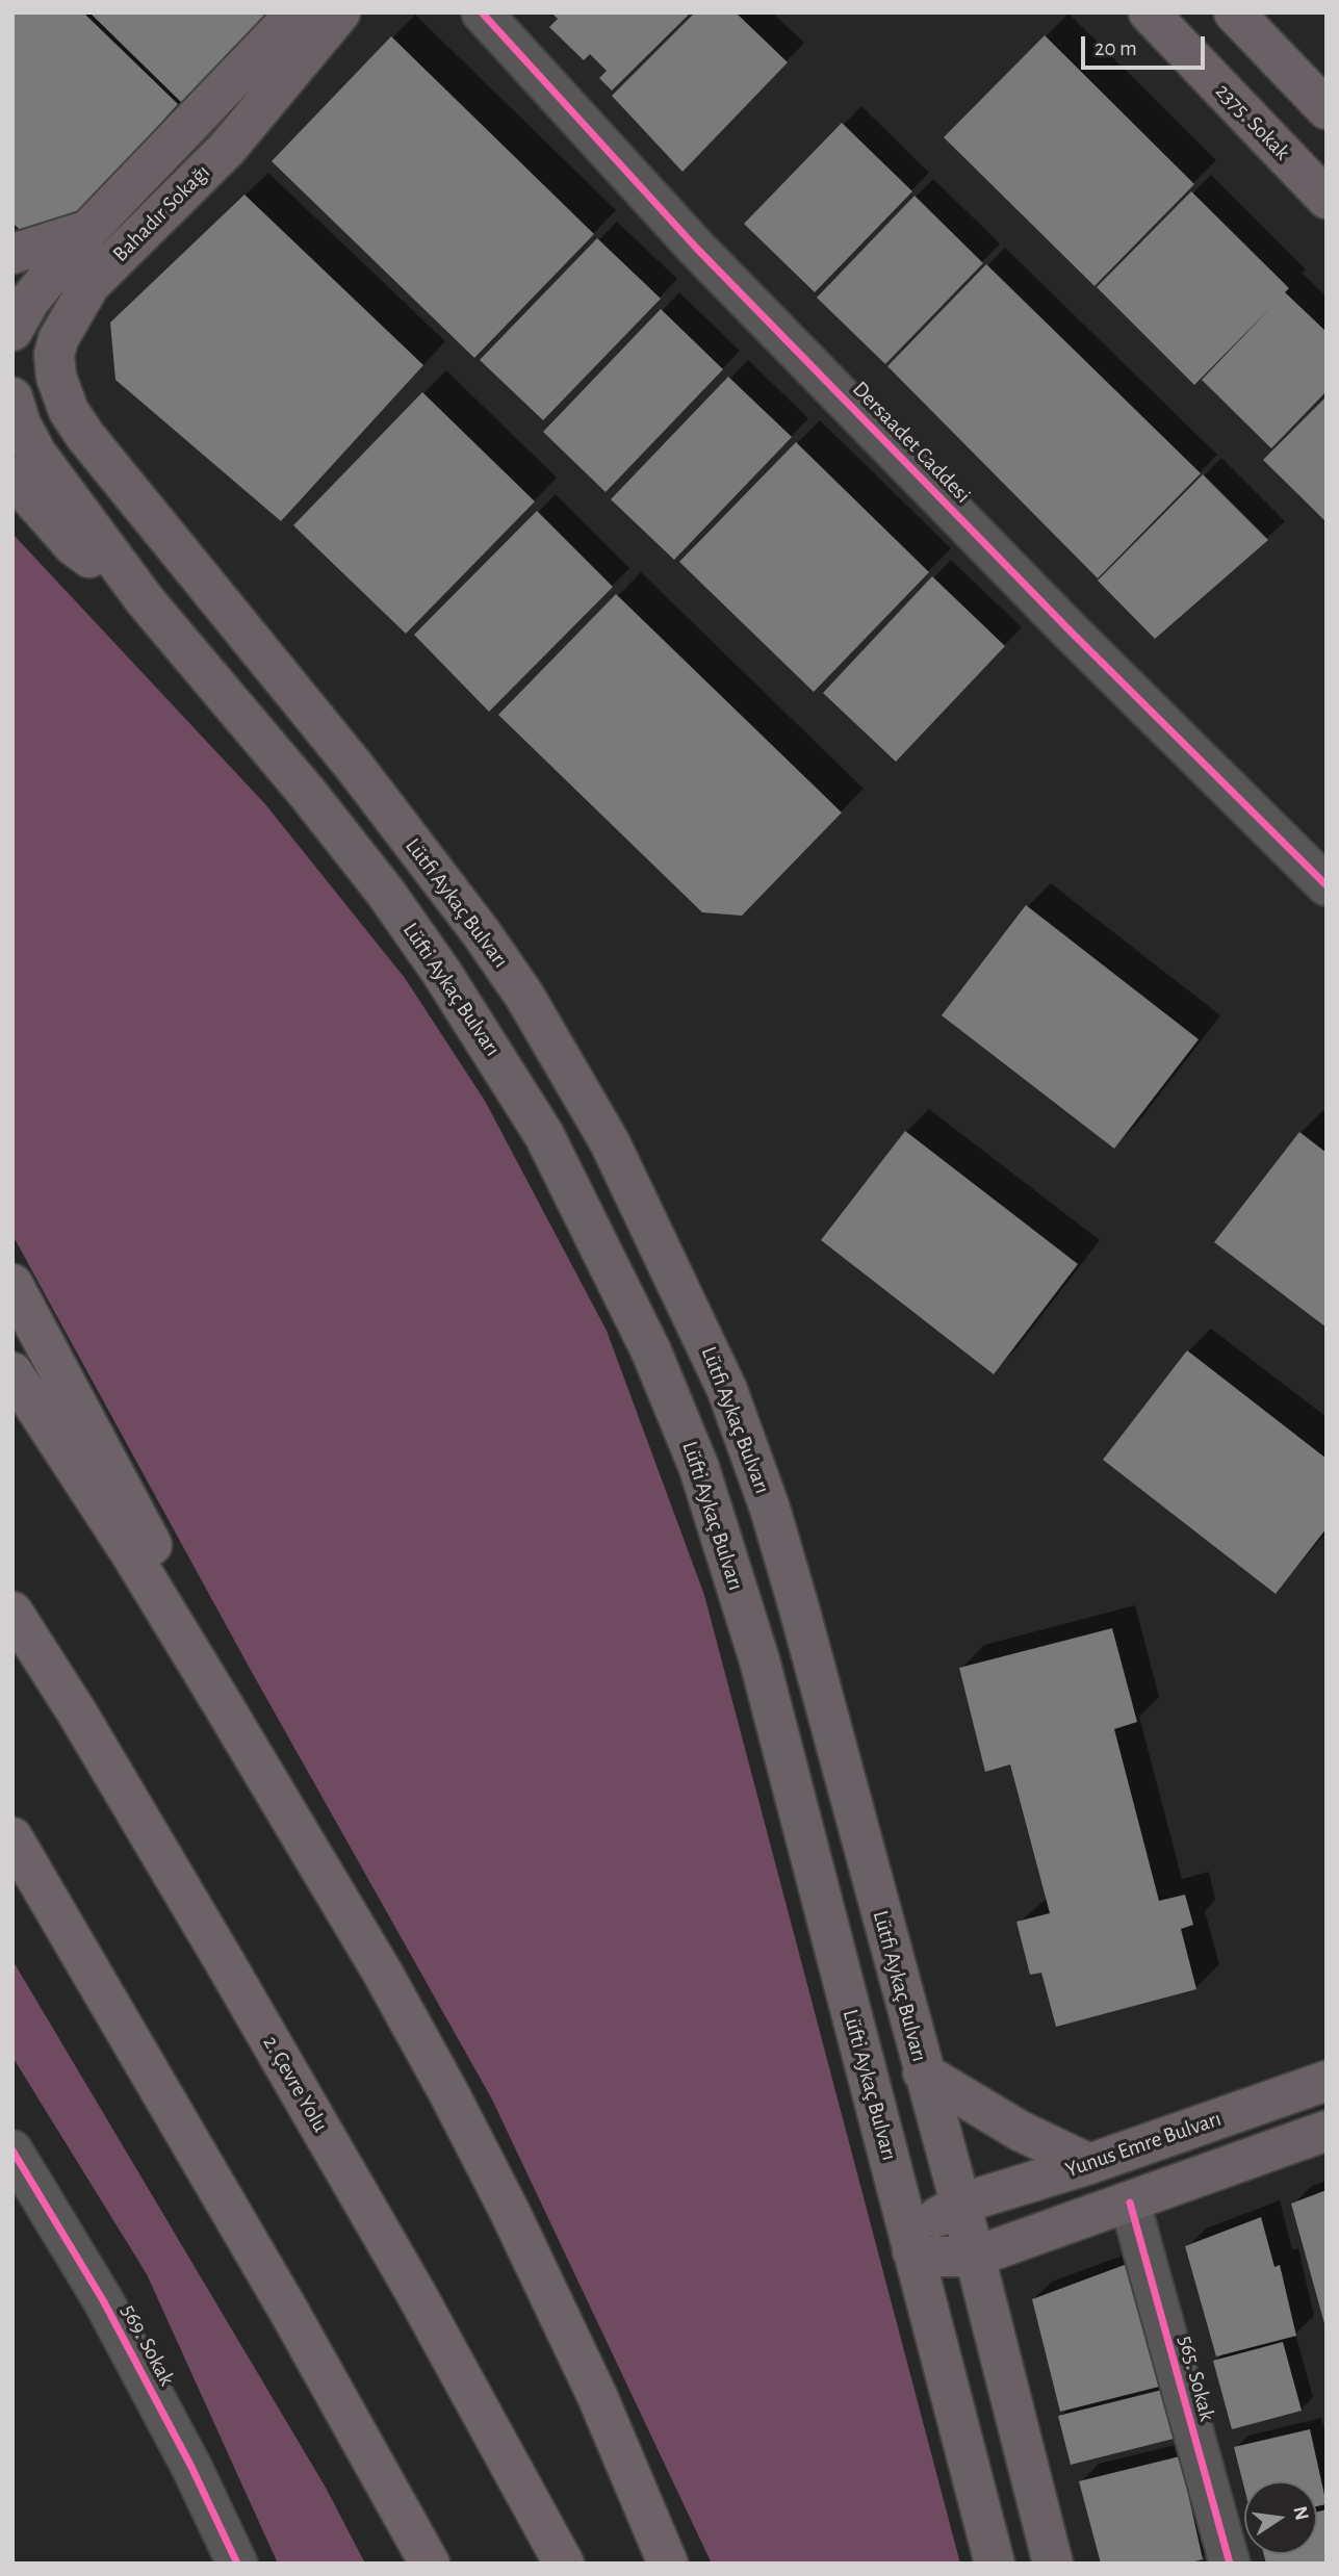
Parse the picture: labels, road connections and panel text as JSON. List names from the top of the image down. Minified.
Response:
{"streets":{"highway":["2. Çevre Yolu"],"main road":["2375. Sokak","Bahadır Sokağı","Lütfi Aykaç Bulvarı","Lüfti Aykaç Bulvarı","Yunus Emre Bulvarı"],"street":["Dersaadet Caddesi","569. Sokak","565. Sokak"]},"crossings":[["Bahadır Sokağı","Lütfi Aykaç Bulvarı"],["Lütfi Aykaç Bulvarı","Yunus Emre Bulvarı"],["Lüfti Aykaç Bulvarı","Yunus Emre Bulvarı"]],"scale_bar":"20 m","north":"right"}
